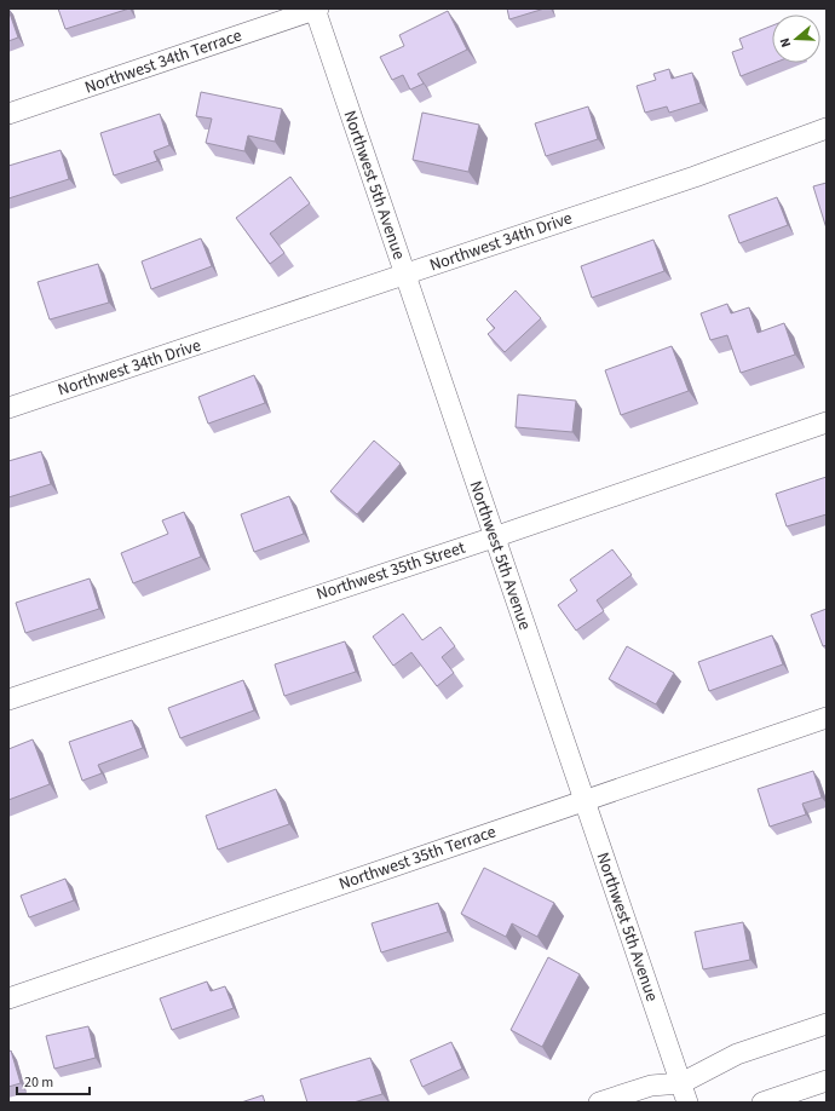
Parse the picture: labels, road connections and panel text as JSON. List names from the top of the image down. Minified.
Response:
{"streets":{"street":["Northwest 34th Terrace","Northwest 5th Avenue","Northwest 34th Drive","Northwest 35th Street","Northwest 35th Terrace"]},"crossings":[["Northwest 34th Terrace","Northwest 5th Avenue"],["Northwest 5th Avenue","Northwest 34th Drive"],["Northwest 5th Avenue","Northwest 35th Street"],["Northwest 5th Avenue","Northwest 35th Terrace"]],"scale_bar":"20 m","north":"left"}
